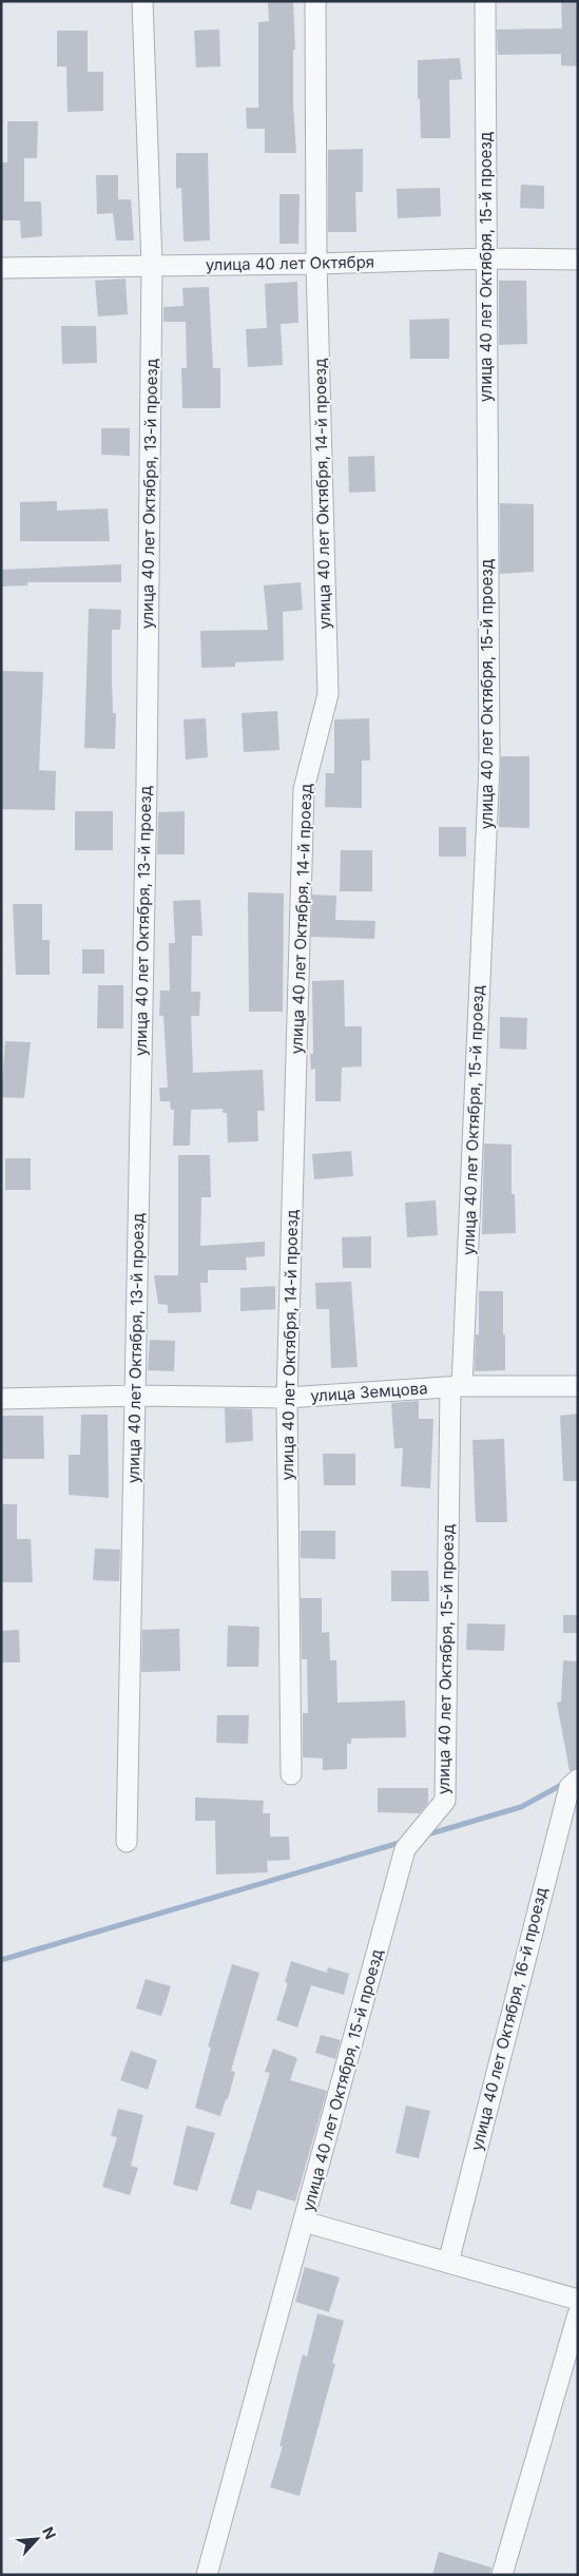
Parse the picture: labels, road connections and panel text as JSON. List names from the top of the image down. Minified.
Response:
{"streets":{"street":["улица 40 лет Октября","улица 40 лет Октября, 15-й проезд","улица 40 лет Октября, 13-й проезд","улица 40 лет Октября, 14-й проезд","улица Земцова","улица 40 лет Октября, 16-й проезд"]},"crossings":[["улица 40 лет Октября","улица 40 лет Октября, 15-й проезд"],["улица 40 лет Октября","улица 40 лет Октября, 13-й проезд"],["улица 40 лет Октября","улица 40 лет Октября, 14-й проезд"],["улица 40 лет Октября, 15-й проезд","улица Земцова"],["улица 40 лет Октября, 13-й проезд","улица Земцова"],["улица 40 лет Октября, 14-й проезд","улица Земцова"]],"north":"top right"}
